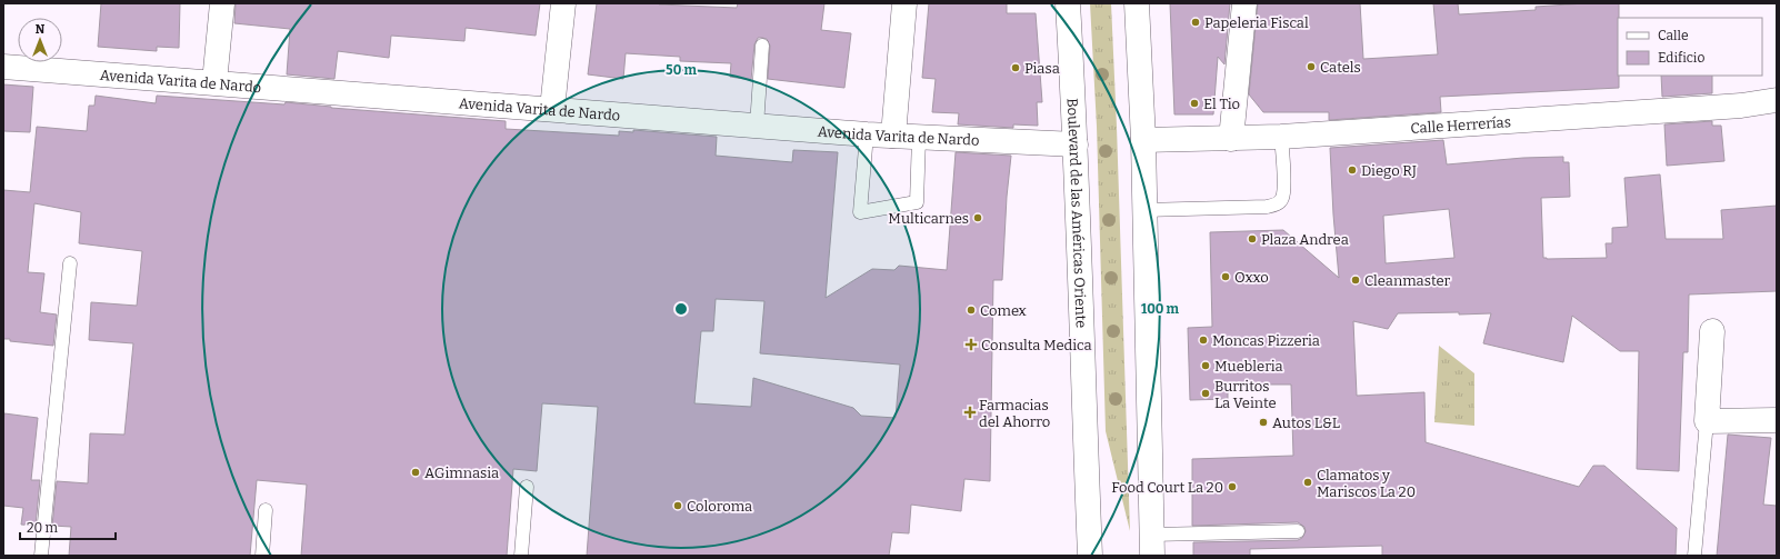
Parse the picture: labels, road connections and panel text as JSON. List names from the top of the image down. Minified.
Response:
{"streets":{"street":["Avenida Varita de Nardo","Calle Herrerías","Boulevard de las Américas Oriente"]},"crossings":[["Avenida Varita de Nardo","Boulevard de las Américas Oriente"]],"places":{"other":["Papeleria Fiscal","Catels","Piasa","El Tio","Diego RJ","Multicarnes","Plaza Andrea","Oxxo","Cleanmaster","Comex","Moncas Pizzeria","Muebleria","Burritos La Veinte","Autos L&L","AGimnasia","Clamatos y Mariscos La 20","Food Court La 20","Coloroma"],"health":["Consulta Medica","Farmacias del Ahorro"]},"legend":["Calle","Edificio"],"scale_bar":"20 m","north":"top","rings":["50 m","100 m"]}
